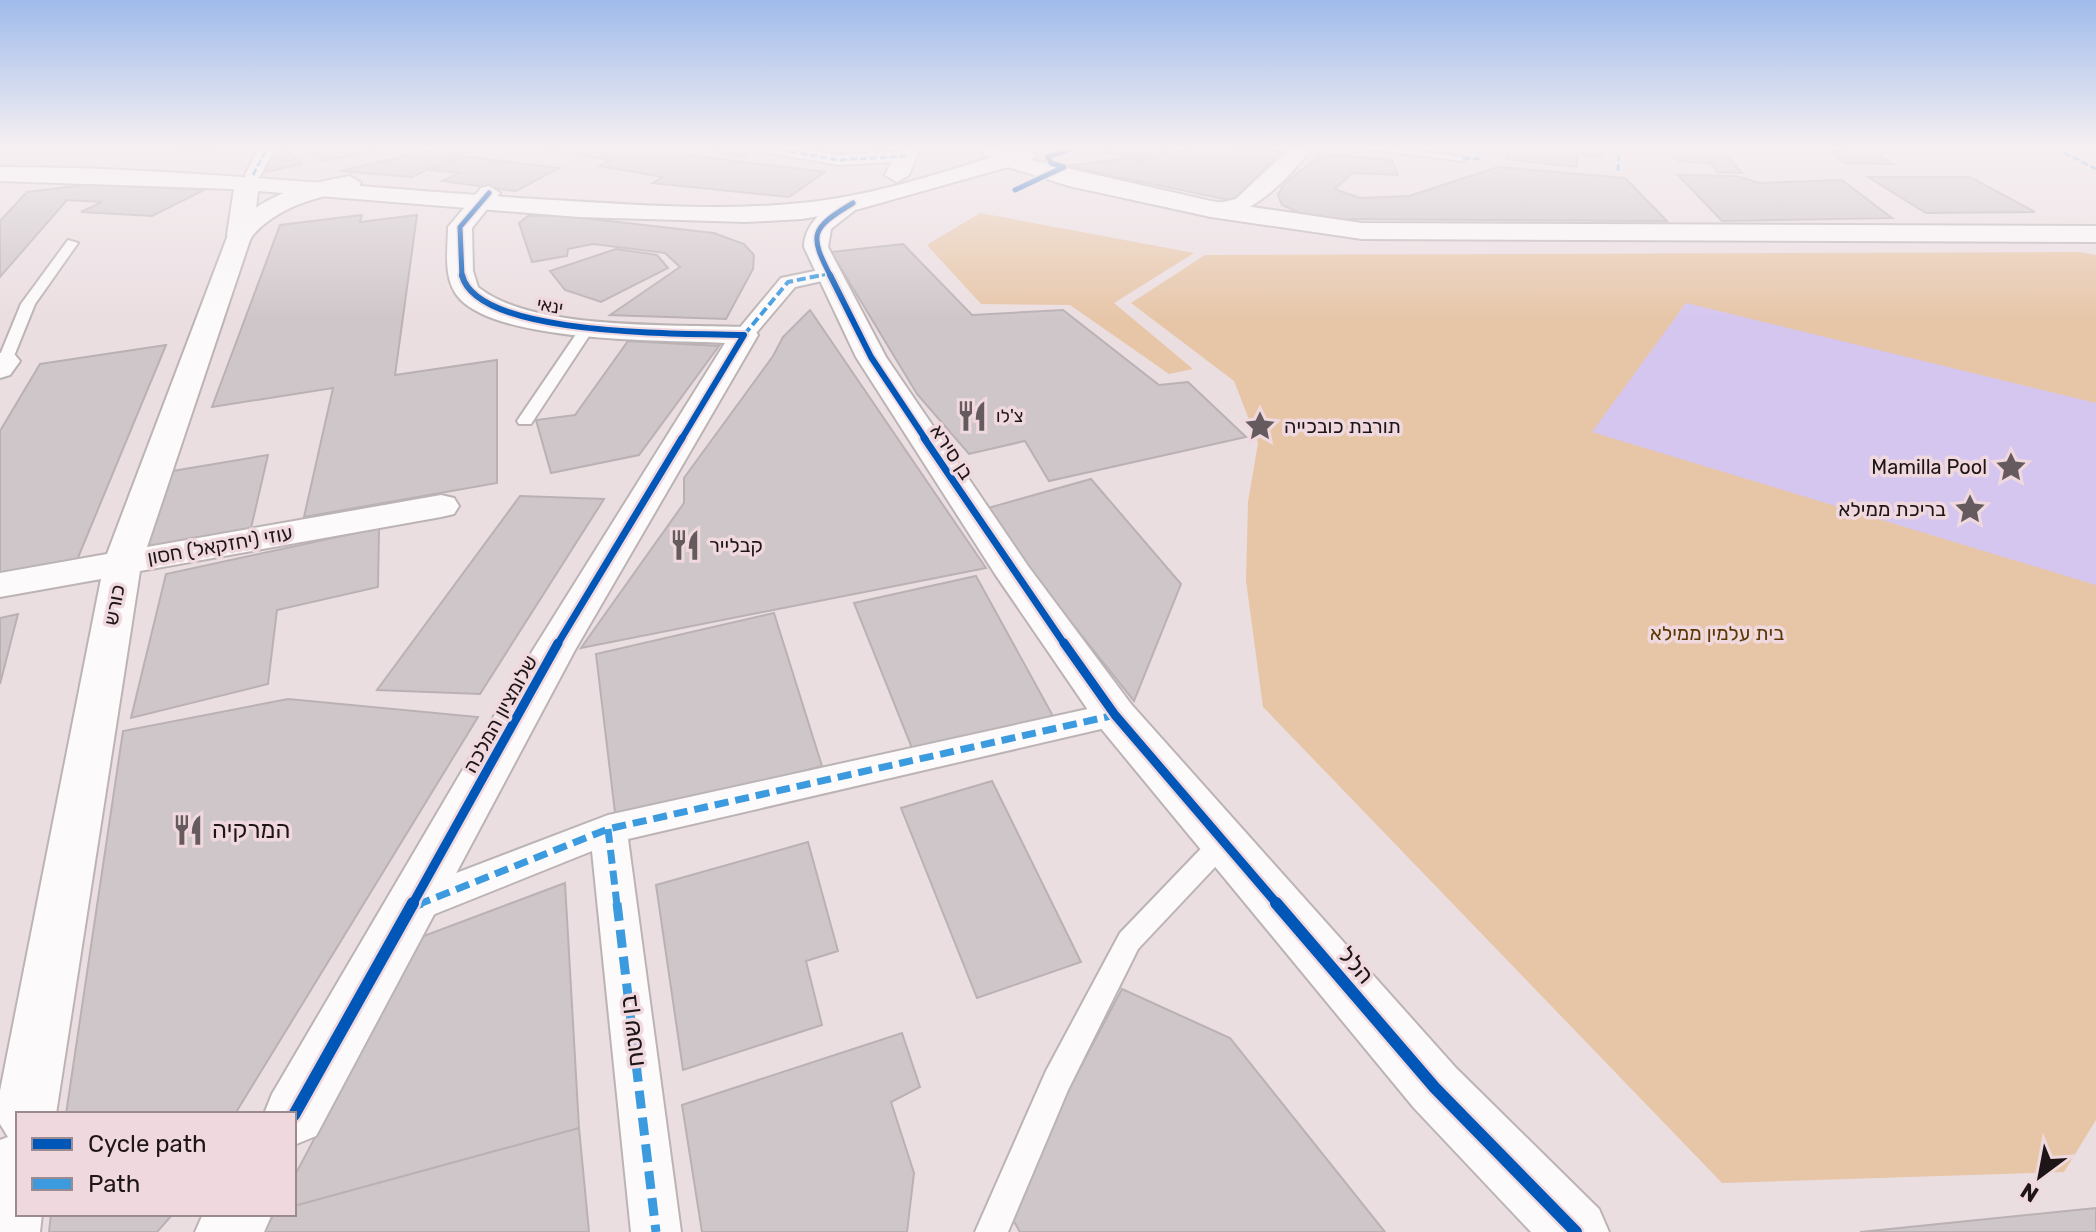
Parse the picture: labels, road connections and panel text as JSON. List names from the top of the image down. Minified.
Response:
{"streets":{"street":["ינאי","בן סירא","עוזי (יחזקאל) חסון","כורש","שלומציון המלכה","הלל","בן שטח"]},"crossings":[["ינאי","שלומציון המלכה"],["בן סירא","שלומציון המלכה"],["בן סירא","הלל"],["עוזי (יחזקאל) חסון","כורש"]],"parks":["בית עלמין ממילא"],"places":{"restaurant":["צ'לו","קבלייר","המרקיה"],"place":["תורבת כובכייה","Mamilla Pool","בריכת ממילא"]},"legend":["Cycle path","Path"],"north":"bottom left"}
